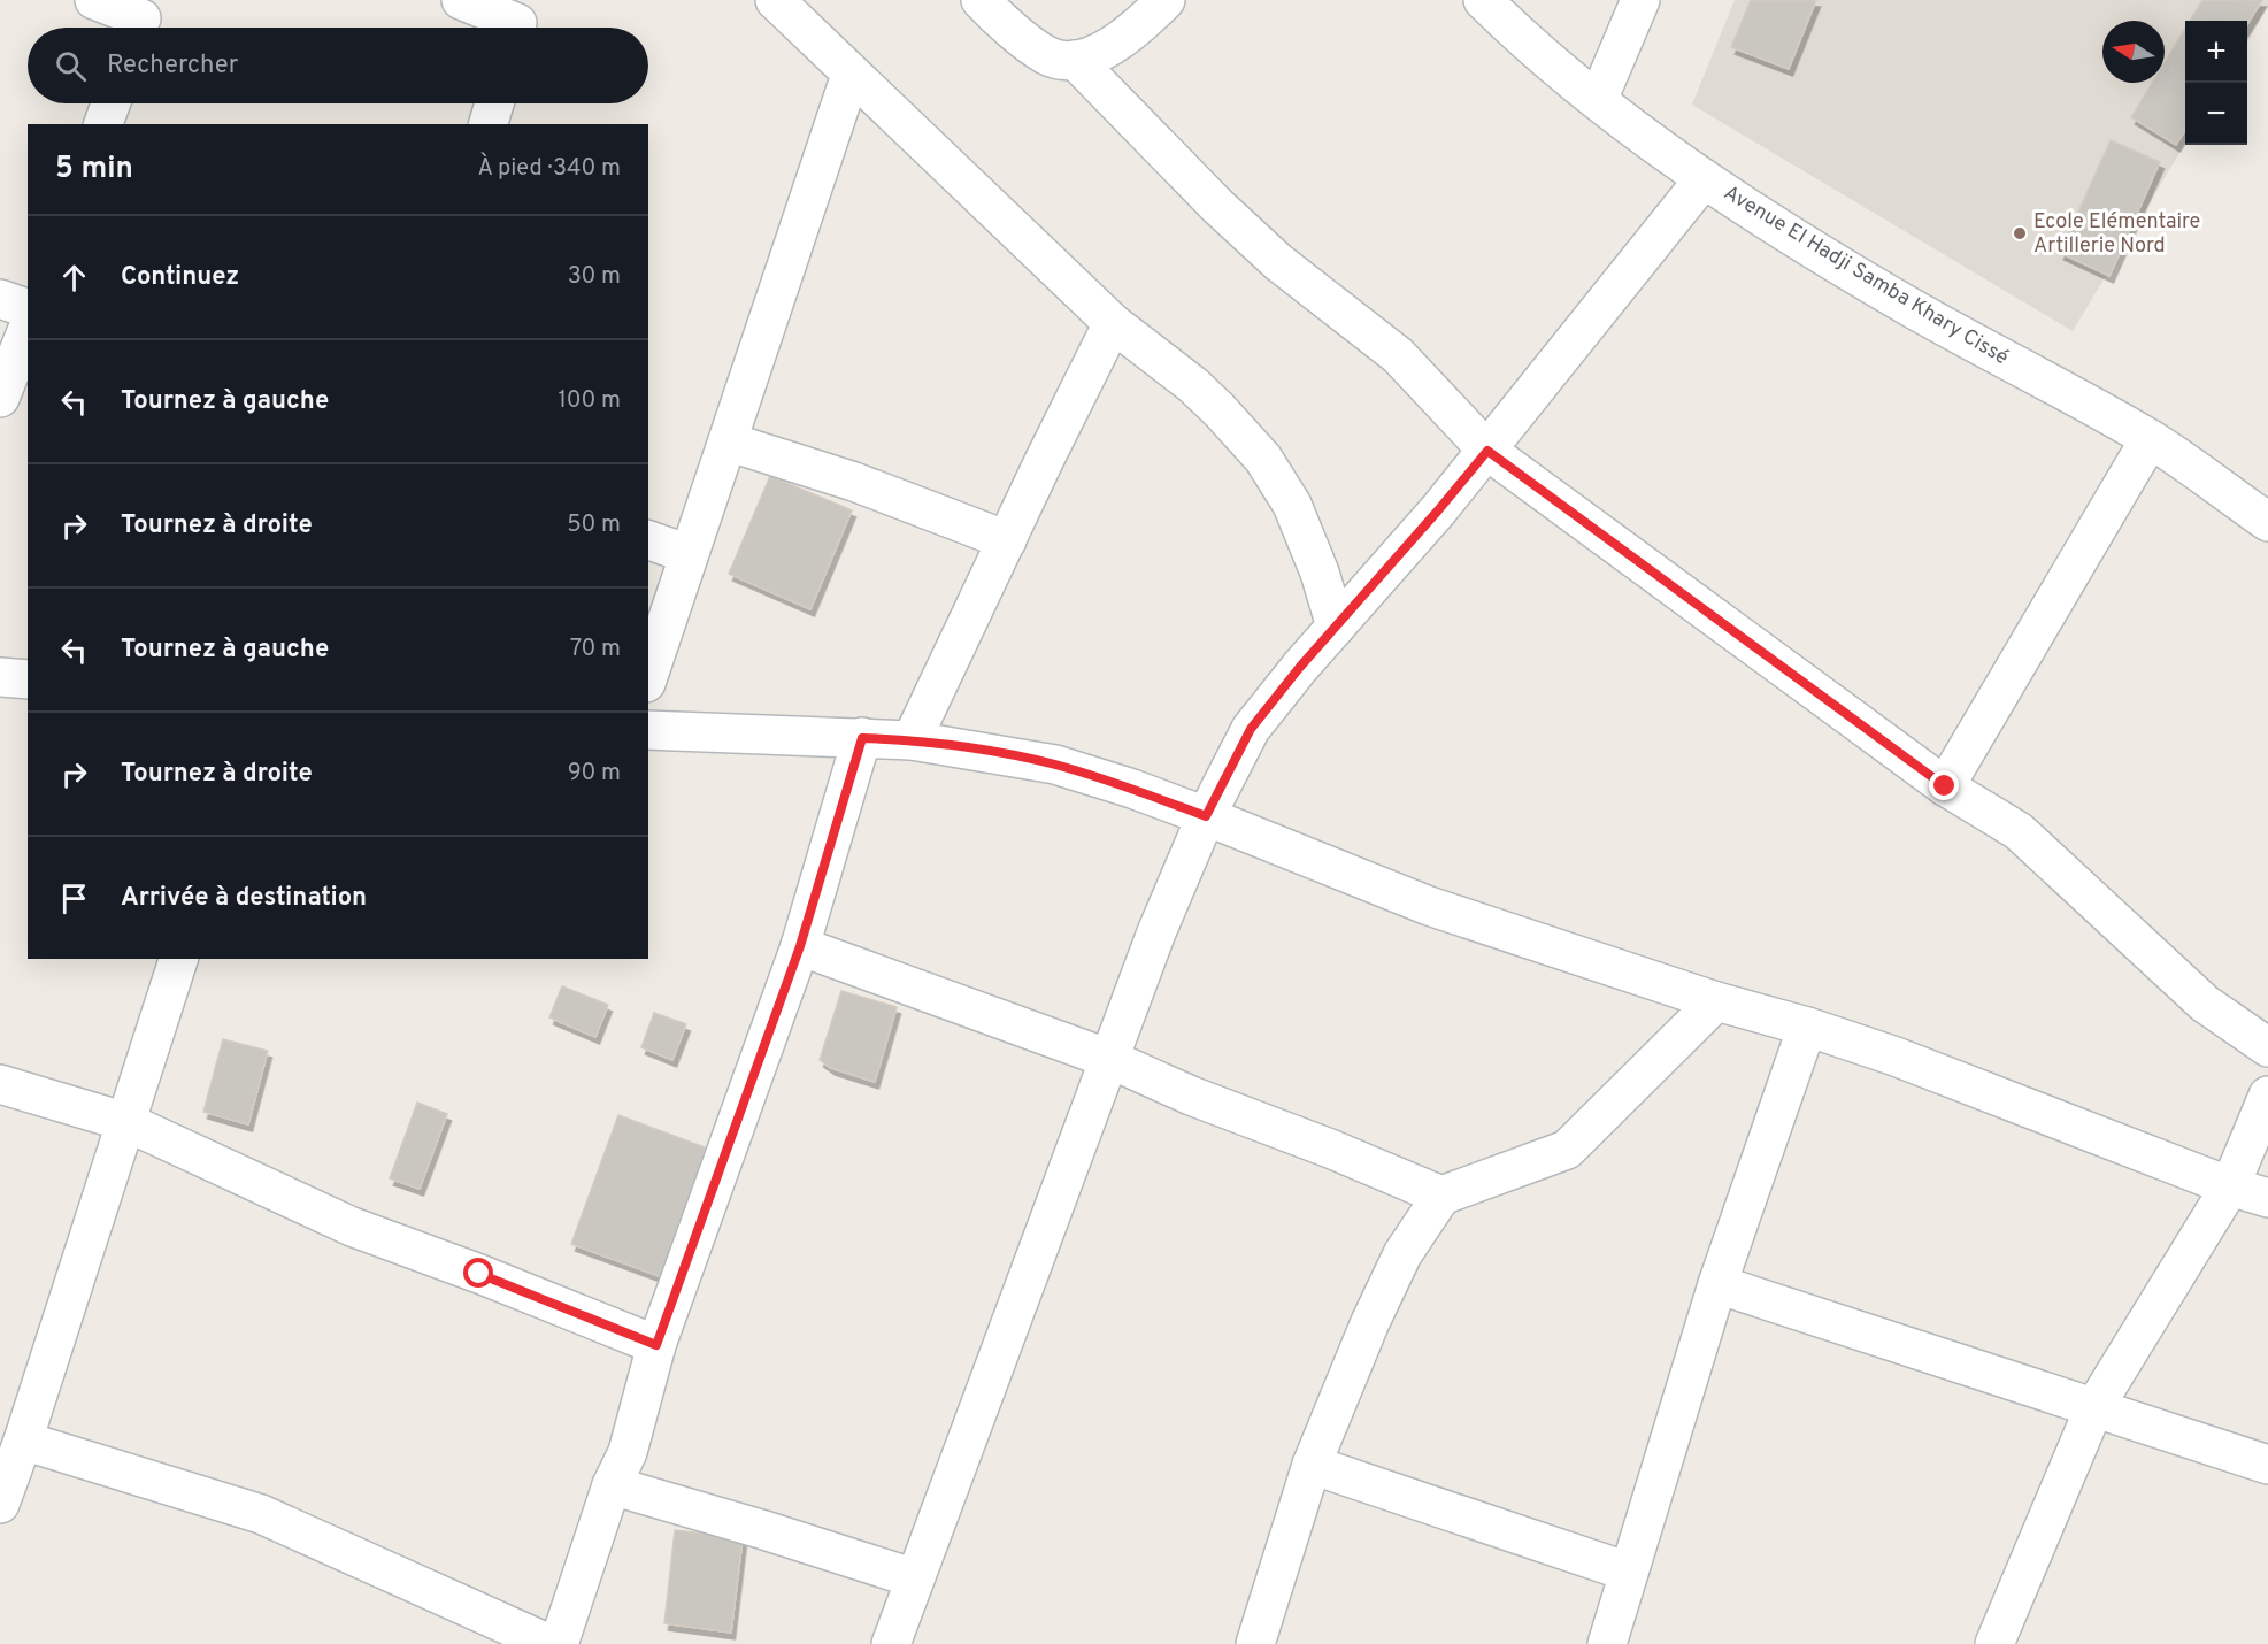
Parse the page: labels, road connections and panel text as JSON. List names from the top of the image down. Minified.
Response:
{"streets":{"street":["Avenue El Hadji Samba Khary Cissé"]},"places":["Ecole Elémentaire Artillerie Nord"],"north":"left","page":{"map_buttons":["+","−"],"search":"Rechercher","heading":["5 min","À pied · 340 m"],"list":[["Continuez","30 m"],["Tournez à gauche","100 m"],["Tournez à droite","50 m"],["Tournez à gauche","70 m"],["Tournez à droite","90 m"],"Arrivée à destination"]}}
